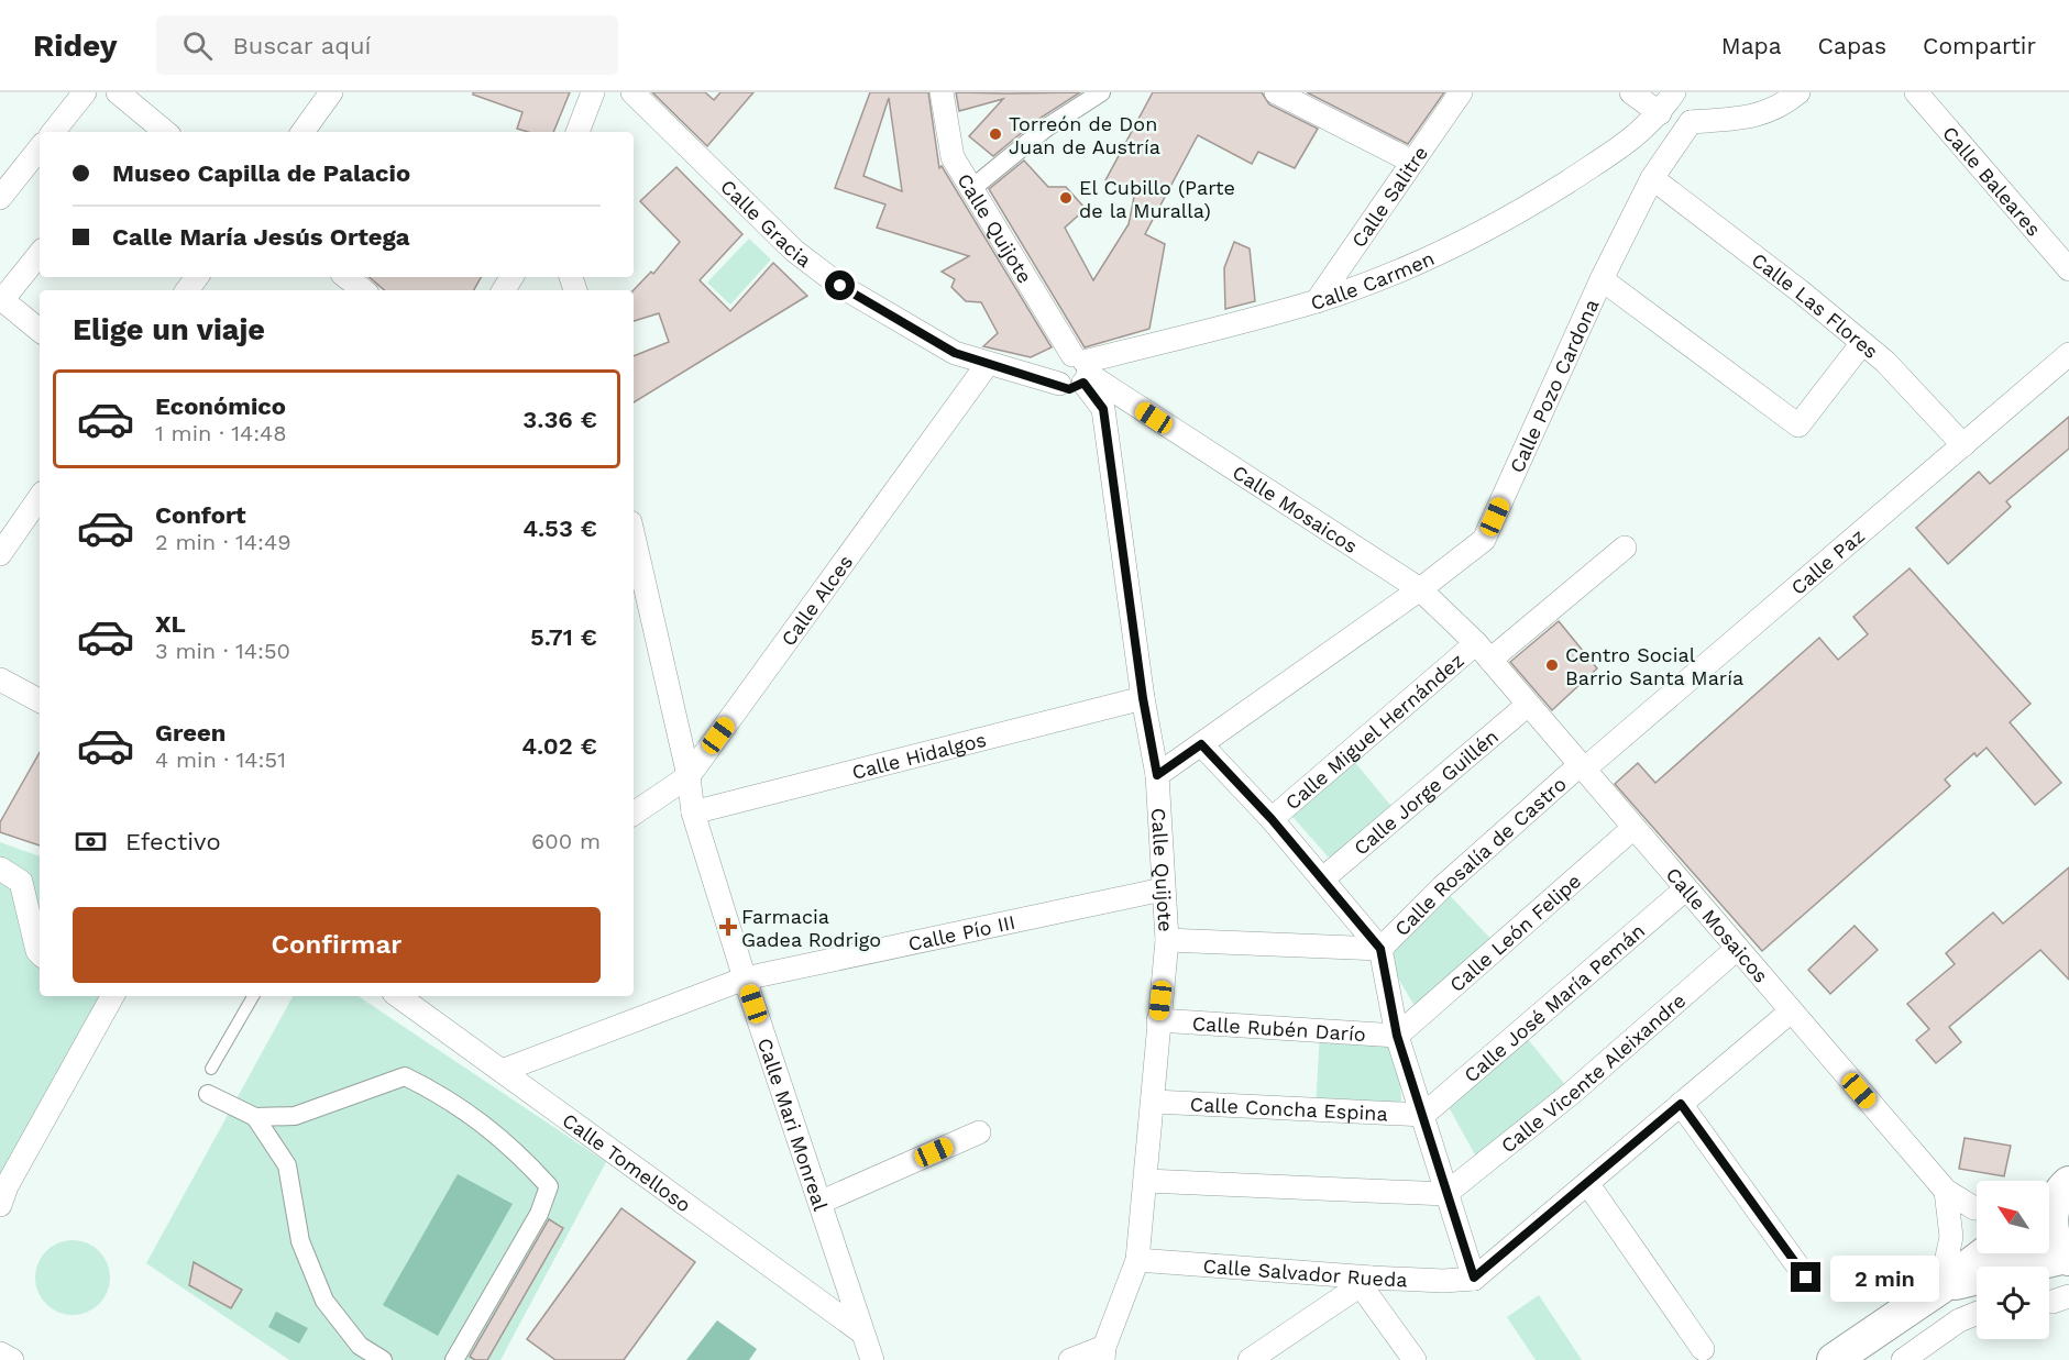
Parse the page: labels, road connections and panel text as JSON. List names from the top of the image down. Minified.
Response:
{"streets":{"street":["Calle Baleares","Calle Salitre","Calle Gracia","Calle Quijote","Calle Carmen","Calle Las Flores","Calle Pozo Cardona","Calle Mosaicos","Calle Paz","Calle Alces","Calle Miguel Hernández","Calle Hidalgos","Calle Jorge Guillén","Calle Rosalía de Castro","Calle León Felipe","Calle Pío III","Calle José María Pemán","Calle Rubén Darío","Calle Vicente Aleixandre","Calle Concha Espina","Calle Mari Monreal","Calle Tomelloso","Calle Salvador Rueda"]},"crossings":[["Calle Salitre","Calle Carmen"],["Calle Gracia","Calle Quijote"],["Calle Gracia","Calle Carmen"],["Calle Gracia","Calle Mosaicos"],["Calle Gracia","Calle Alces"],["Calle Quijote","Calle Carmen"],["Calle Quijote","Calle Pozo Cardona"],["Calle Quijote","Calle Mosaicos"],["Calle Quijote","Calle Hidalgos"],["Calle Quijote","Calle Pío III"],["Calle Quijote","Calle Rubén Darío"],["Calle Quijote","Calle Concha Espina"],["Calle Quijote","Calle Salvador Rueda"],["Calle Carmen","Calle Las Flores"],["Calle Carmen","Calle Mosaicos"],["Calle Las Flores","Calle Pozo Cardona"],["Calle Las Flores","Calle Paz"],["Calle Pozo Cardona","Calle Mosaicos"],["Calle Mosaicos","Calle Paz"],["Calle Mosaicos","Calle Miguel Hernández"],["Calle Mosaicos","Calle Jorge Guillén"],["Calle Mosaicos","Calle Rosalía de Castro"],["Calle Mosaicos","Calle León Felipe"],["Calle Mosaicos","Calle José María Pemán"],["Calle Mosaicos","Calle Vicente Aleixandre"],["Calle Paz","Calle Rosalía de Castro"],["Calle Alces","Calle Mari Monreal"],["Calle Hidalgos","Calle Mari Monreal"],["Calle León Felipe","Calle Rubén Darío"],["Calle Pío III","Calle Mari Monreal"],["Calle Pío III","Calle Tomelloso"],["Calle José María Pemán","Calle Concha Espina"],["Calle Mari Monreal","Calle Tomelloso"]],"places":{"other":["Torreón de Don Juan de Austría","El Cubillo (Parte de la Muralla)","Centro Social Barrio Santa María"],"health":["Farmacia Gadea Rodrigo"]},"north":"top left","page":{"header":"Ridey","search":"Buscar aquí","nav":["Mapa","Capas","Compartir"],"banner":["Museo Capilla de Palacio","Calle María Jesús Ortega"],"heading":"Elige un viaje","list":[{"name":"Económico","note":"1 min · 14:48","value":"3.36 €"},{"name":"Confort","note":"2 min · 14:49","value":"4.53 €"},{"name":"XL","note":"3 min · 14:50","value":"5.71 €"},{"name":"Green","note":"4 min · 14:51","value":"4.02 €"}],"pay":["Efectivo","600 m"],"buttons":"Confirmar","bubble":"2 min"}}
